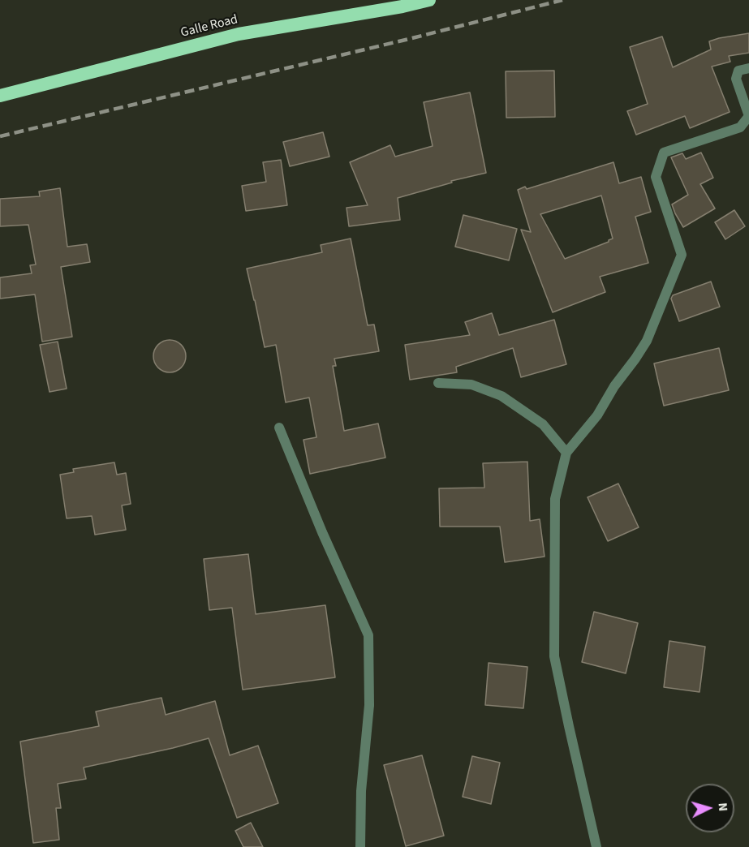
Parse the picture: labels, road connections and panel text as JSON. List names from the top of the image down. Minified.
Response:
{"streets":{"highway":["Galle Road"]},"north":"right"}
